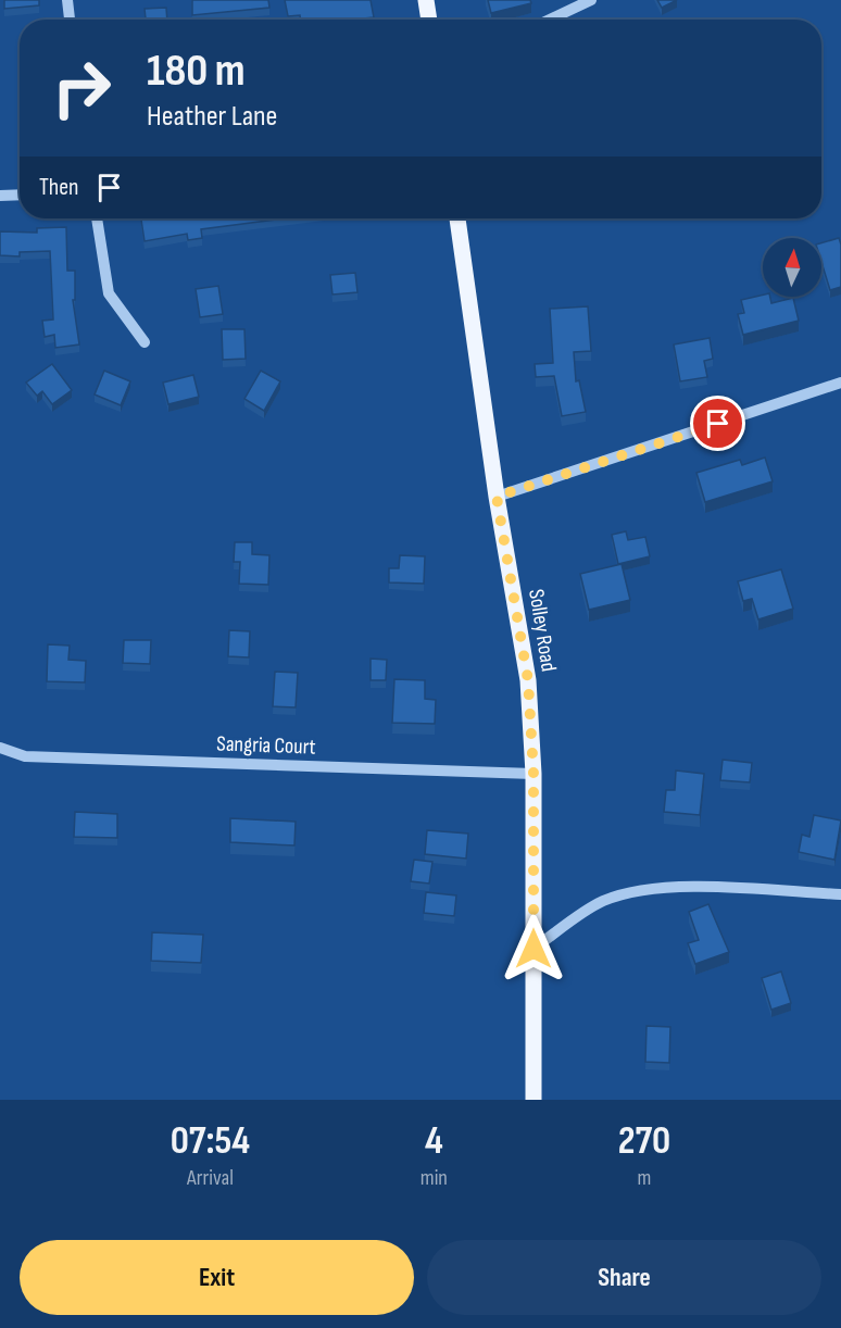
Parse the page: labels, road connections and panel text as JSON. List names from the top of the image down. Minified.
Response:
{"streets":{"main road":["Solley Road"],"street":["Sangria Court"]},"crossings":[["Solley Road","Sangria Court"]],"north":"top","page":{"turn":["180 m","Heather Lane"],"then":"Then","eta":["07:54","Arrival","4","min","270","m"],"buttons":["Exit","Share"]}}
